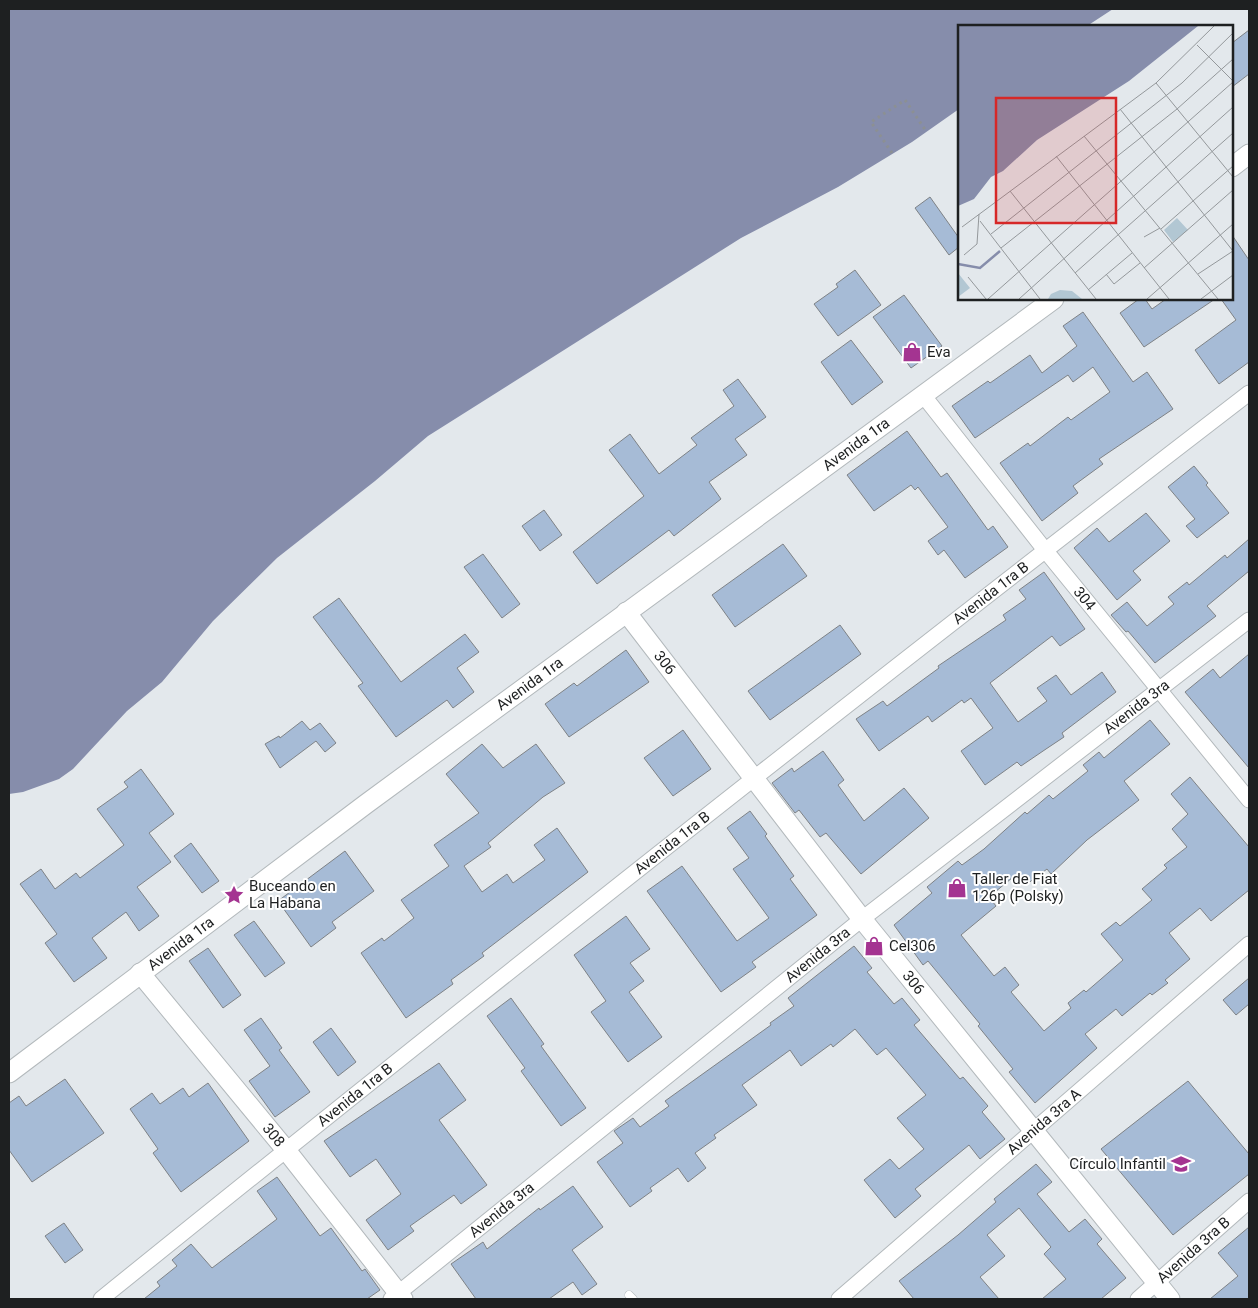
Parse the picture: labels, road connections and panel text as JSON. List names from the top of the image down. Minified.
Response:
{"streets":{"street":["Avenida 1ra","Avenida 1ra B","304","306","Avenida 3ra","Avenida 3ra A","308","Avenida 3ra B"]},"crossings":[["Avenida 1ra","304"],["Avenida 1ra","306"],["Avenida 1ra","308"],["Avenida 1ra B","304"],["Avenida 1ra B","306"],["Avenida 1ra B","308"],["304","Avenida 3ra"],["306","Avenida 3ra"],["306","Avenida 3ra A"],["306","Avenida 3ra B"],["Avenida 3ra","308"]],"places":{"shop":["Eva","Taller de Fiat 126p (Polsky)","Cel306"],"place":["Buceando en La Habana"],"school or university":["Círculo Infantil"]}}
